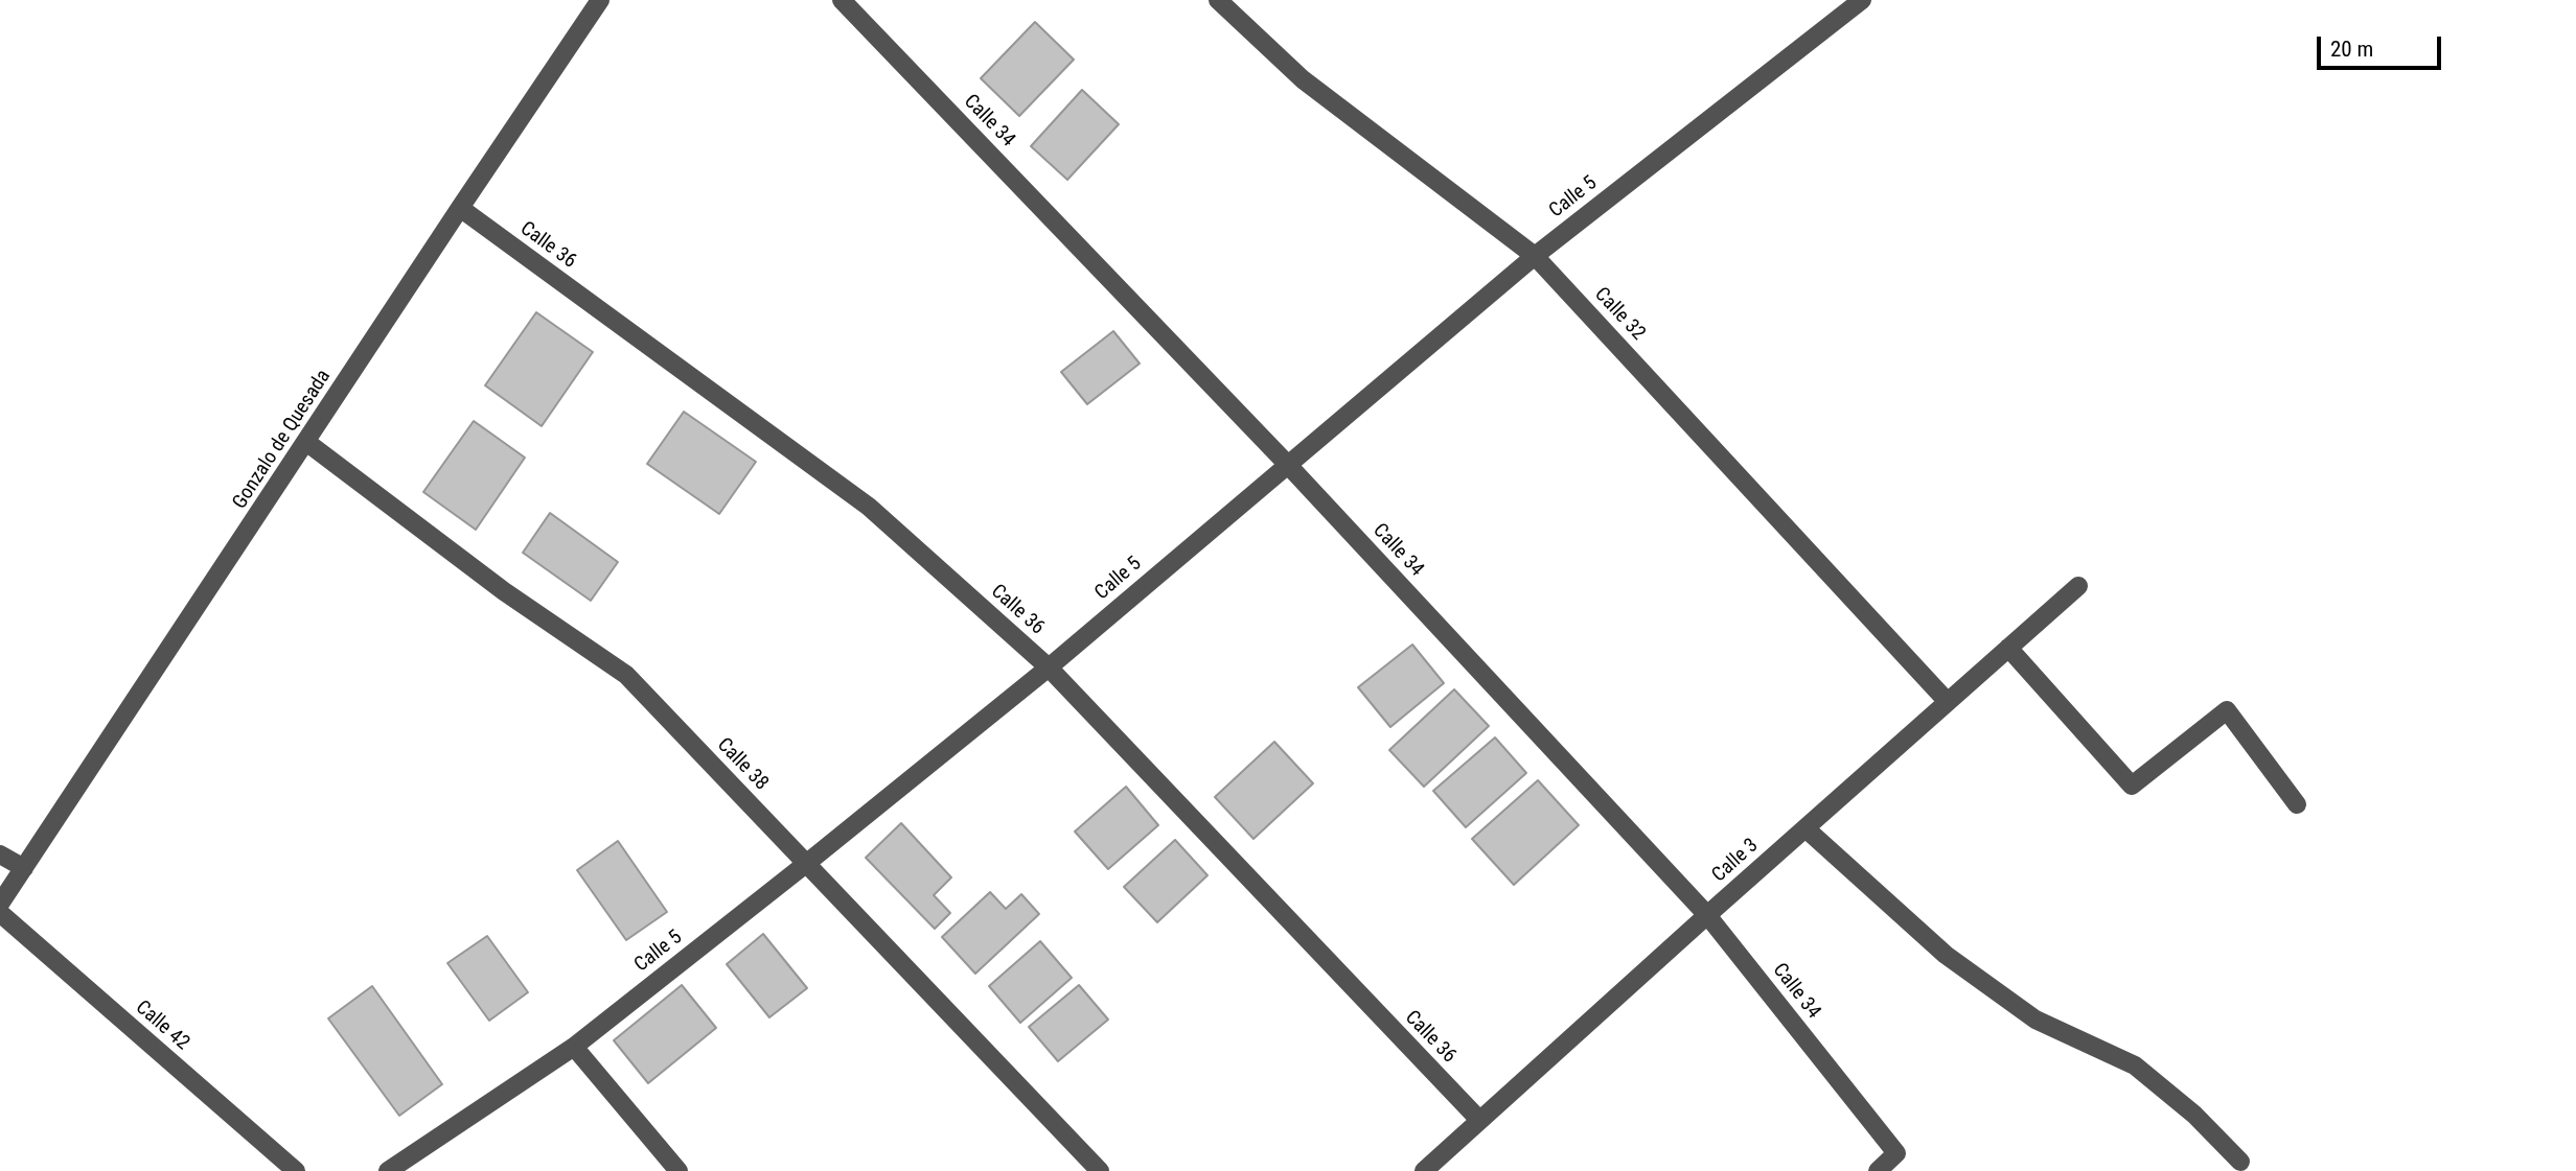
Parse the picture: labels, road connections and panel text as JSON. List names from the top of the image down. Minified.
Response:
{"streets":{"street":["Calle 34","Calle 5","Calle 36","Calle 32","Gonzalo de Quesada","Calle 38","Calle 3","Calle 42"]},"crossings":[["Calle 34","Calle 5"],["Calle 34","Calle 3"],["Calle 5","Calle 36"],["Calle 5","Calle 32"],["Calle 5","Calle 38"],["Calle 36","Gonzalo de Quesada"],["Calle 36","Calle 3"],["Calle 32","Calle 3"],["Gonzalo de Quesada","Calle 38"]],"scale_bar":"20 m"}
